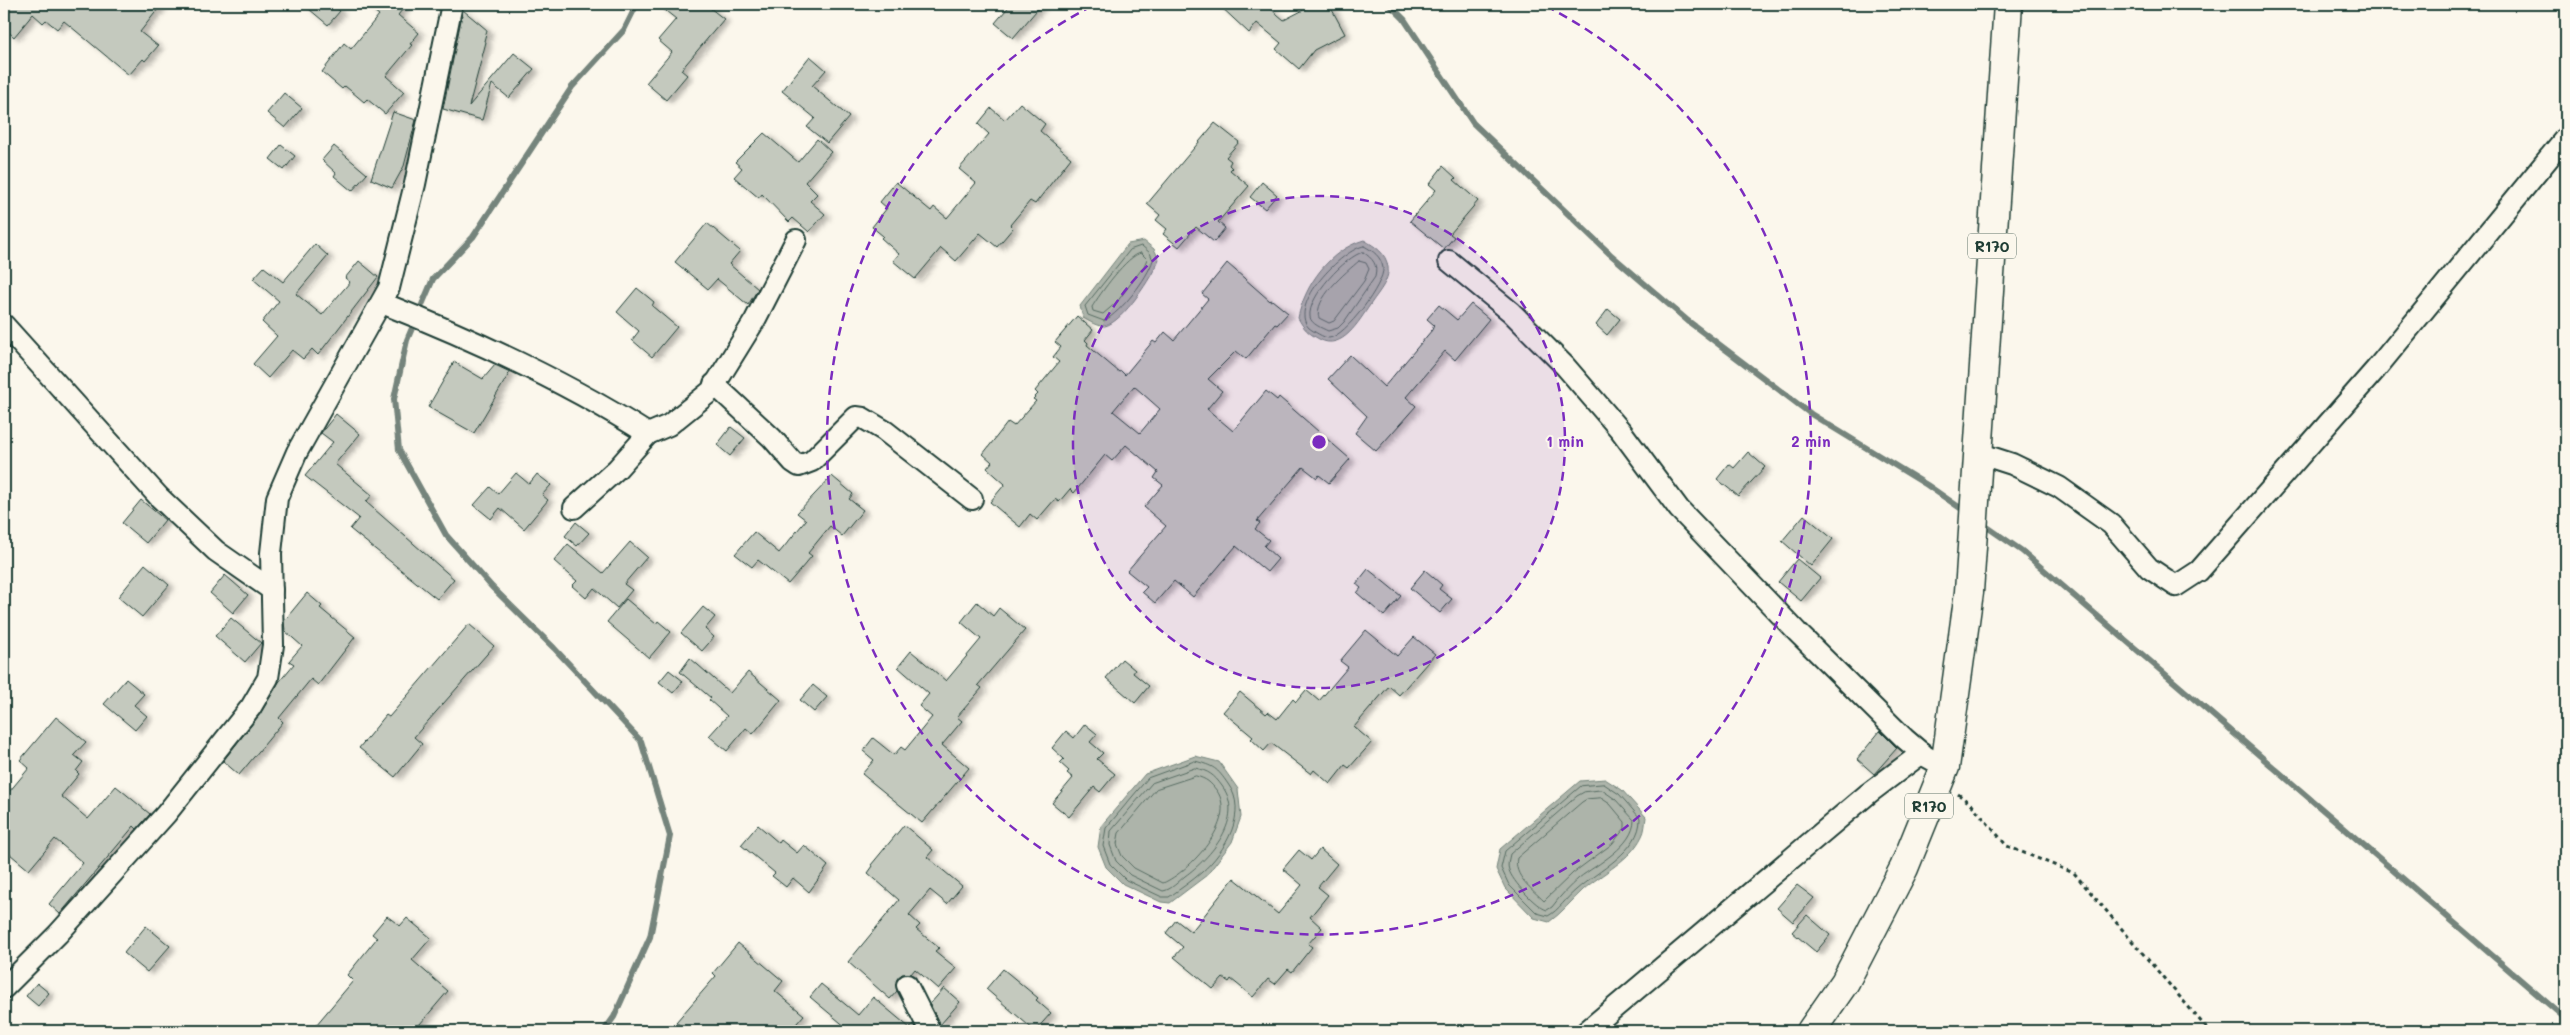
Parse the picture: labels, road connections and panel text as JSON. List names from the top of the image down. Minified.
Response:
{"streets":{"main road":["R170"]},"rings":["1 min","2 min"]}
